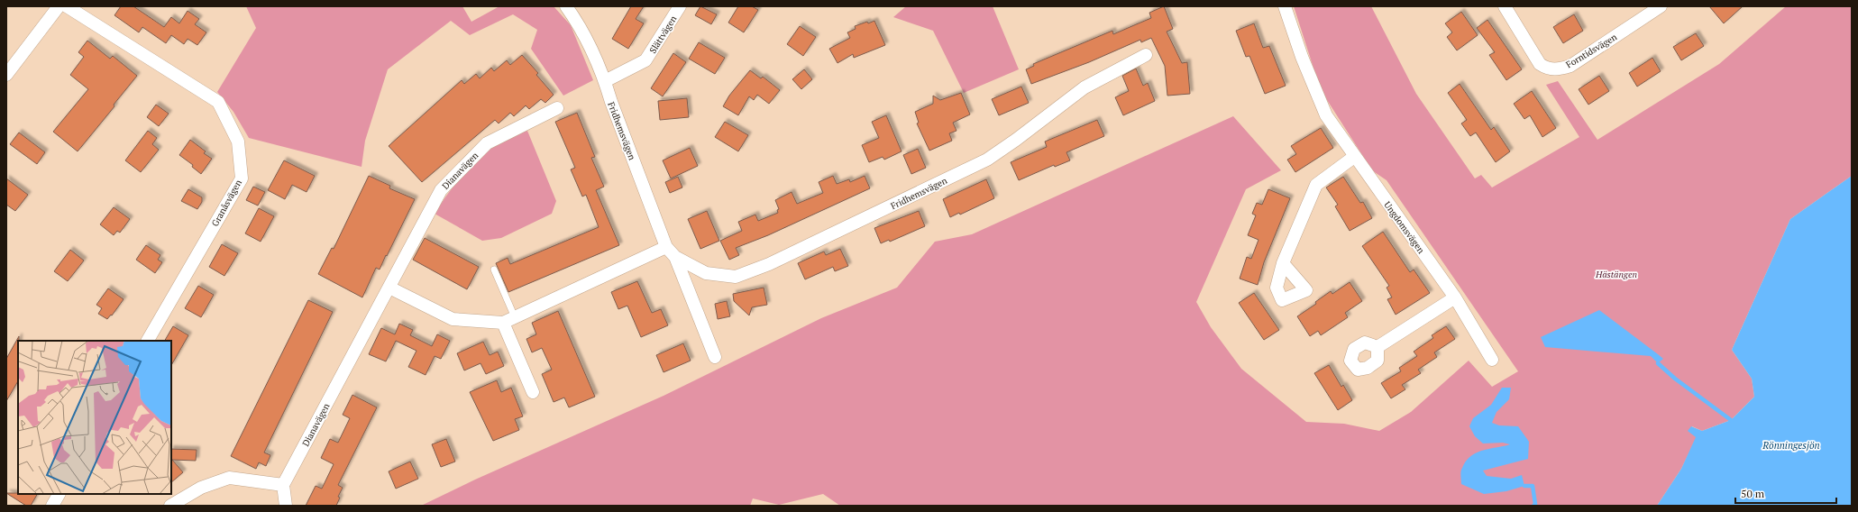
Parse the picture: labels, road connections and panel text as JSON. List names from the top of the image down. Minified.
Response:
{"streets":{"street":["Slättvägen","Forntidsvägen","Fridhemsvägen","Dianavägen","Granåsvägen","Ungdomsvägen"]},"crossings":[["Slättvägen","Fridhemsvägen"]],"water":["Rönningesjön"],"parks":["Hästängen"],"scale_bar":"50 m"}
